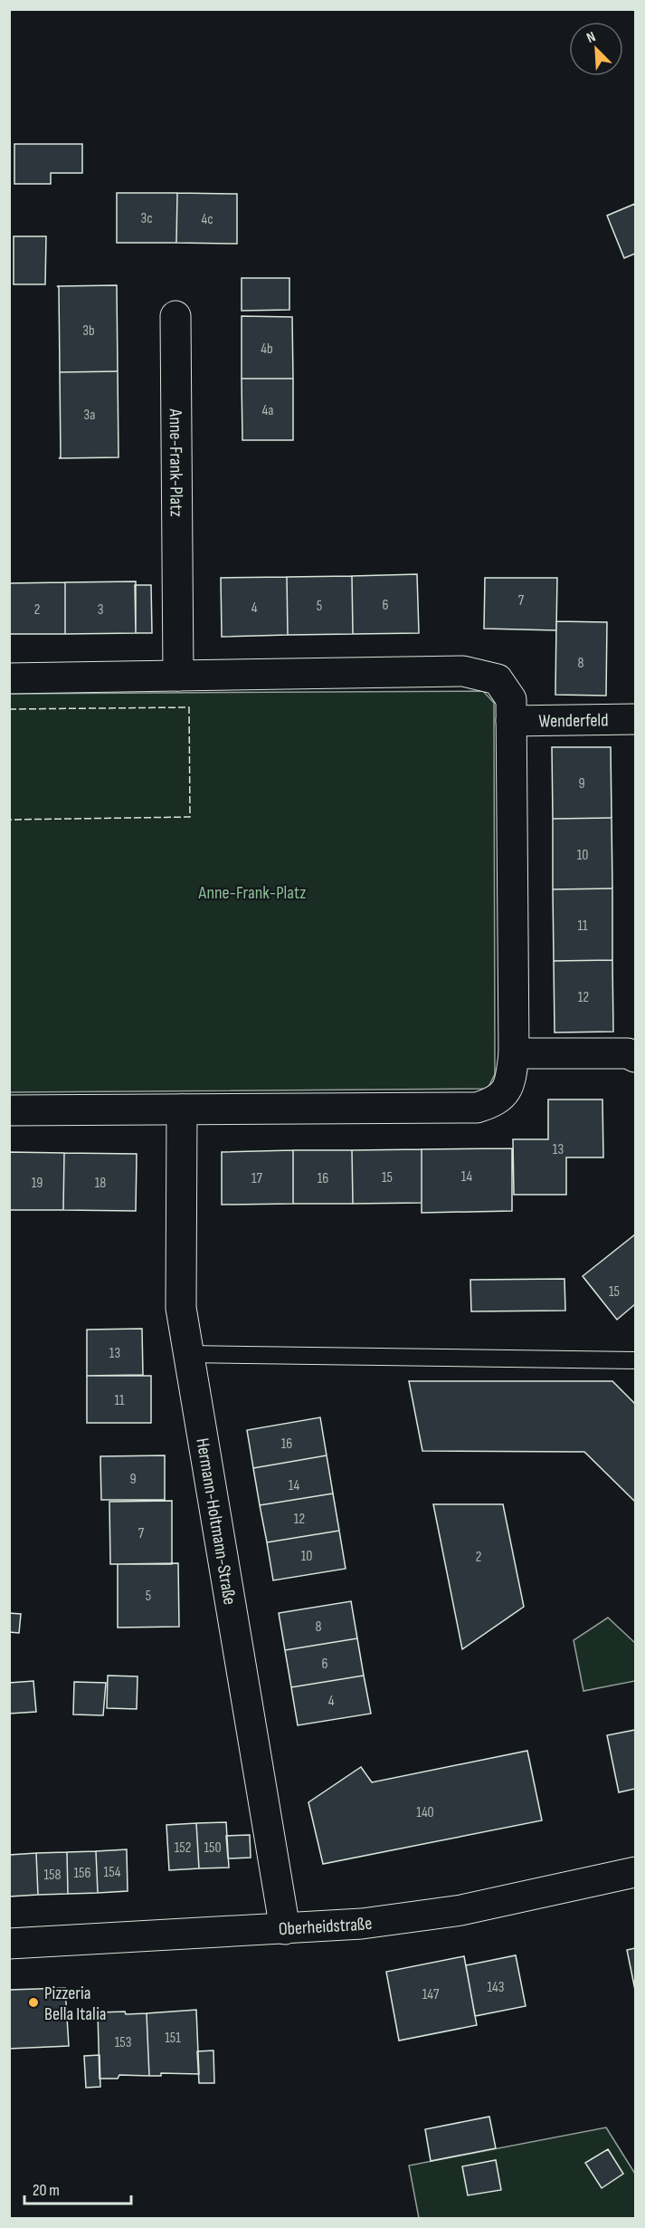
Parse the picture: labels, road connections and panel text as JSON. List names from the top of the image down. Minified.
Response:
{"streets":{"street":["Anne-Frank-Platz","Wenderfeld","Hermann-Holtmann-Straße","Oberheidstraße"]},"crossings":[["Hermann-Holtmann-Straße","Oberheidstraße"]],"parks":["Anne-Frank-Platz"],"places":["Pizzeria Bella Italia"],"house_numbers":["3c","4c","3b","4b","4a","3a","7","6","5","4","2","3","8","9","10","11","12","13","14","15","17","16","19","18","15","13","11","16","9","14","12","7","10","2","5","8","6","4","140","152","150","154","156","158","143","147","151","153"],"scale_bar":"20 m","north":"top left"}
